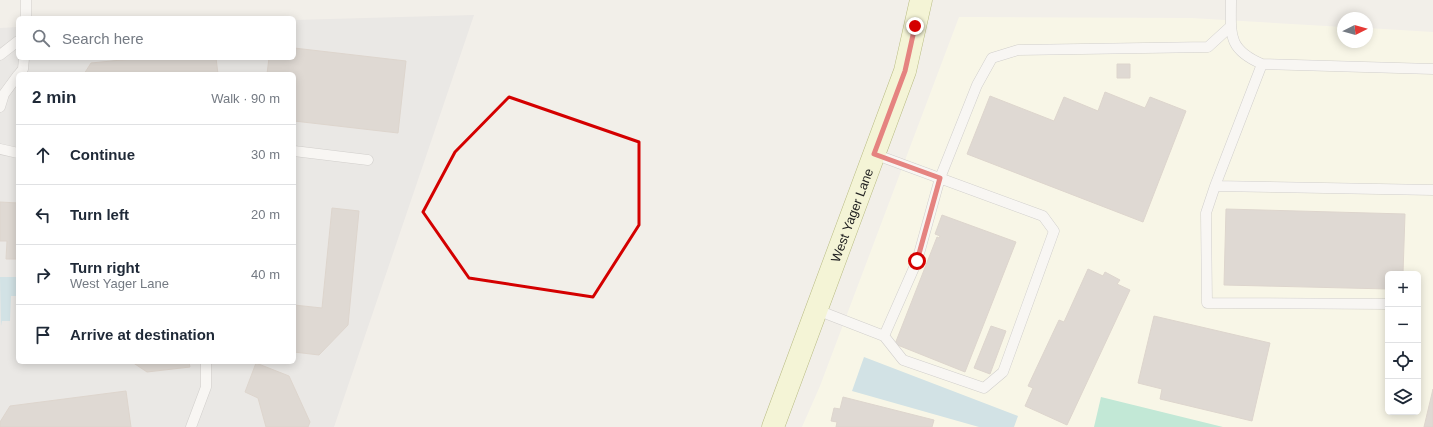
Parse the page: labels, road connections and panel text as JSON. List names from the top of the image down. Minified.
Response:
{"streets":{"main road":["West Yager Lane"]},"north":"right","page":{"search":"Search here","heading":["2 min","Walk · 90 m"],"list":[["Continue","30 m"],["Turn left","20 m"],["Turn right","West Yager Lane","40 m"],"Arrive at destination"],"map_buttons":["+","−"]}}
